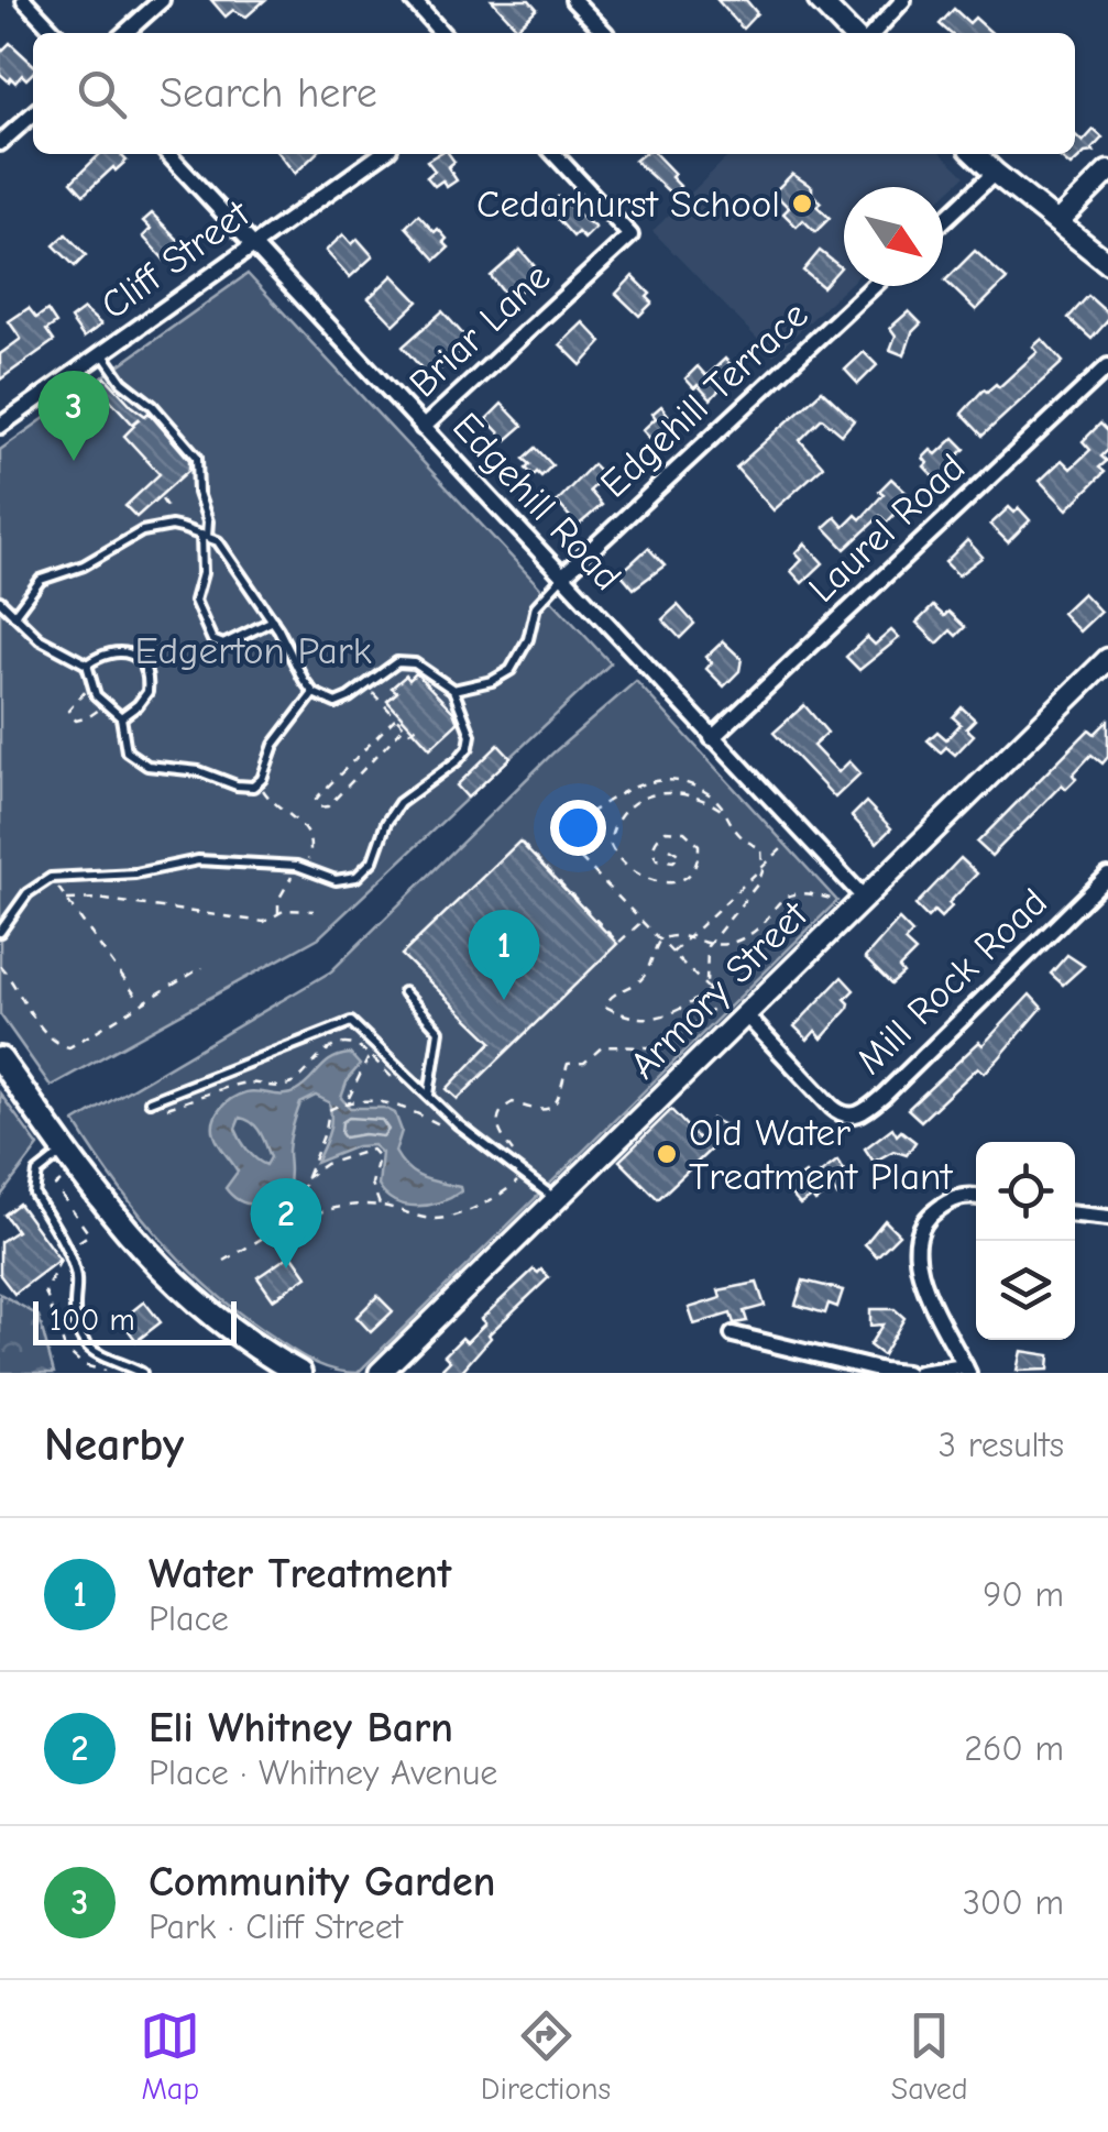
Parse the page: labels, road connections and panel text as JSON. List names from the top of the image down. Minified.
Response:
{"streets":{"main road":["Armory Street"],"street":["Cliff Street","Briar Lane","Edgehill Terrace","Edgehill Road","Laurel Road","Mill Rock Road"]},"crossings":[["Cliff Street","Edgehill Road"],["Briar Lane","Edgehill Road"],["Edgehill Terrace","Edgehill Road"],["Edgehill Road","Laurel Road"],["Edgehill Road","Armory Street"],["Mill Rock Road","Armory Street"]],"parks":["Edgerton Park"],"places":["Cedarhurst School","Old Water Treatment Plant"],"scale_bar":"100 m","north":"bottom right","page":{"search":"Search here","pins":["3","1","2"],"scale":"100 m","heading":["Nearby","3 results"],"list":[{"mark":"1","name":"Water Treatment","note":"Place","value":"90 m"},{"mark":"2","name":"Eli Whitney Barn","note":"Place · Whitney Avenue","value":"260 m"},{"mark":"3","name":"Community Garden","note":"Park · Cliff Street","value":"300 m"}],"nav":["Map","Directions","Saved"]}}
